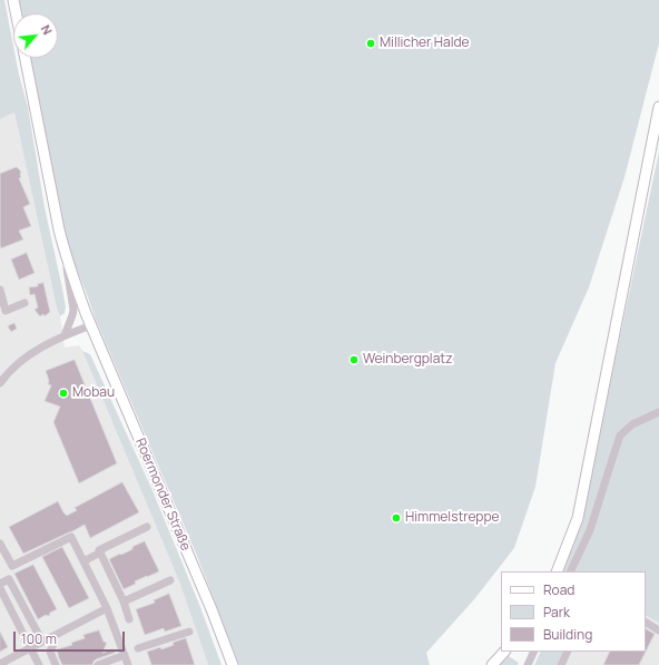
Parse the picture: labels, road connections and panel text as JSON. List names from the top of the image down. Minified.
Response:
{"streets":{"main road":["Roermonder Straße"]},"places":["Millicher Halde","Weinbergplatz","Mobau","Himmelstreppe"],"legend":["Road","Park","Building"],"scale_bar":"100 m","north":"top right"}
